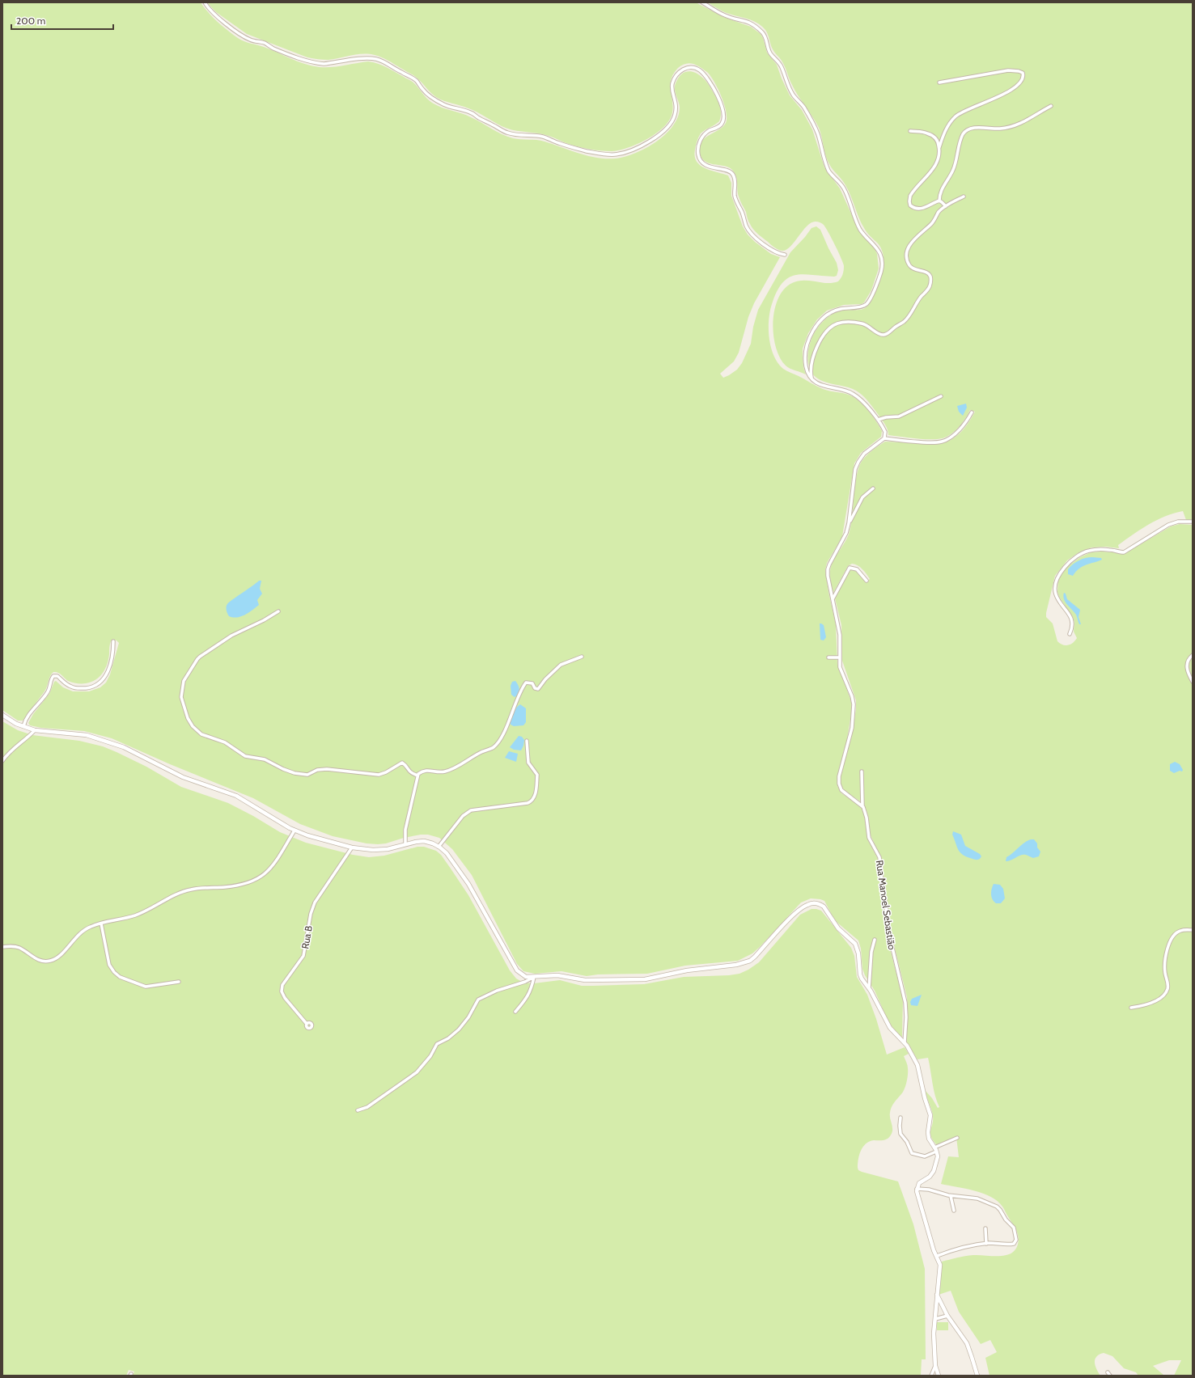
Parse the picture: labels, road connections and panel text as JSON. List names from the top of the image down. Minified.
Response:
{"streets":{"street":["Rua Manoel Sebastião","Rua B"]},"scale_bar":"200 m"}
